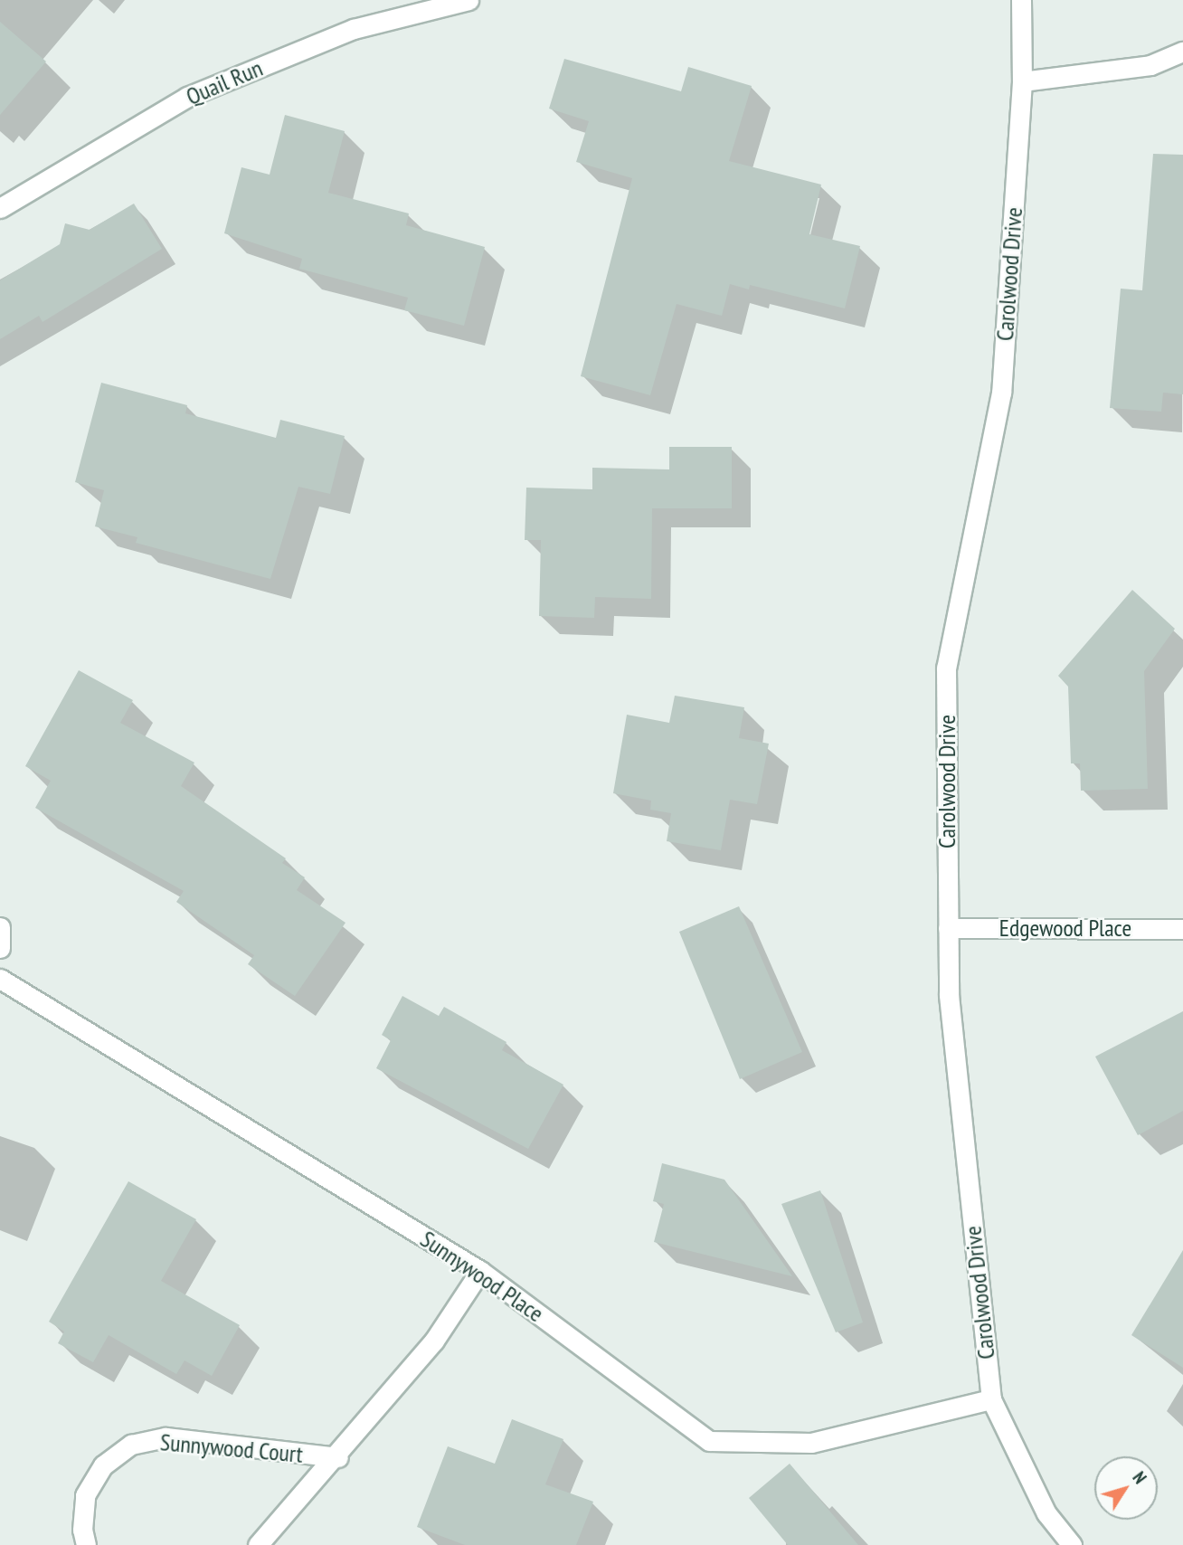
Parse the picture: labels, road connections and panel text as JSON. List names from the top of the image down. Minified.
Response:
{"streets":{"street":["Quail Run","Carolwood Drive","Edgewood Place","Sunnywood Place","Sunnywood Court"]},"crossings":[["Carolwood Drive","Edgewood Place"],["Carolwood Drive","Sunnywood Place"],["Sunnywood Place","Sunnywood Court"]],"north":"top right"}
